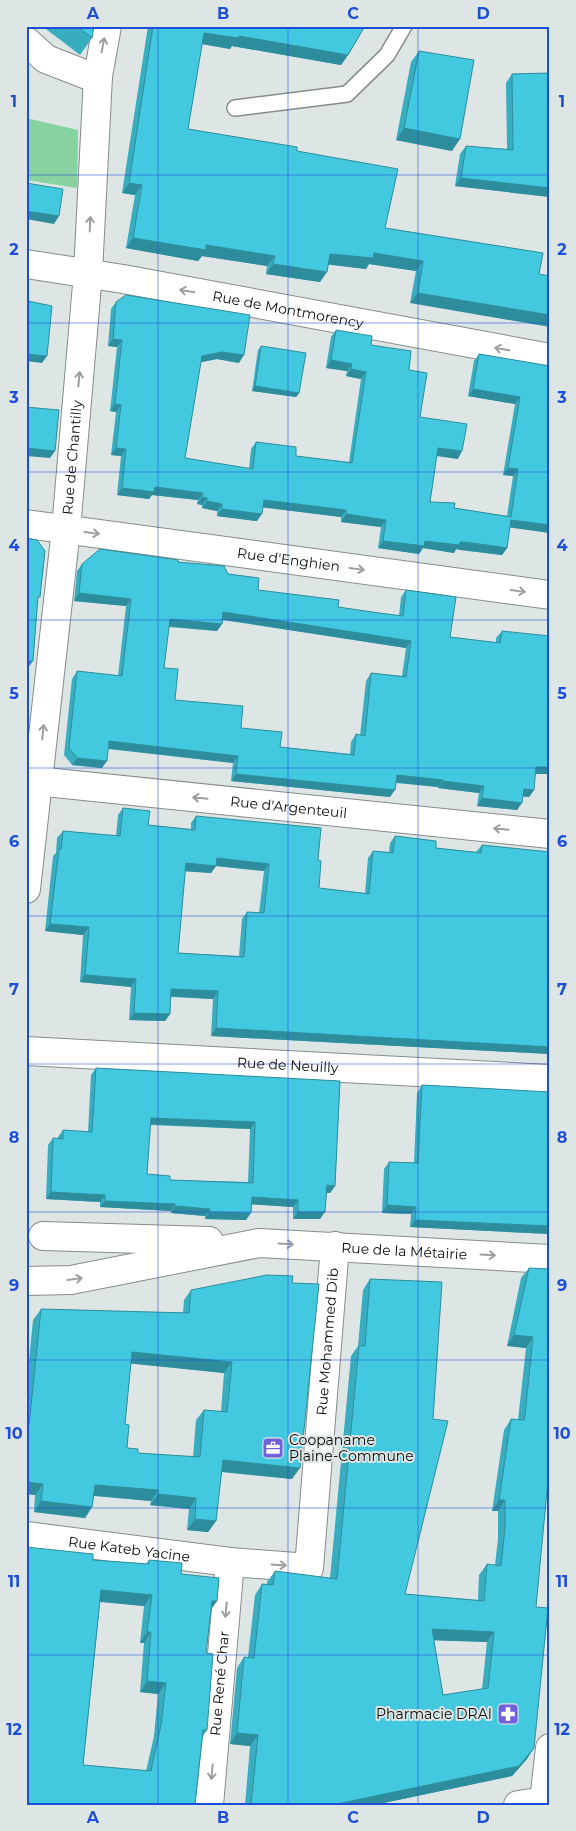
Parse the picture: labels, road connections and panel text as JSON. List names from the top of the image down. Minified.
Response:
{"streets":{"street":["Rue de Montmorency","Rue de Chantilly","Rue d'Enghien","Rue d'Argenteuil","Rue de Neuilly","Rue de la Métairie","Rue Mohammed Dib","Rue Kateb Yacine","Rue René Char"]},"crossings":[["Rue de Montmorency","Rue de Chantilly"],["Rue de Chantilly","Rue d'Enghien"],["Rue de Chantilly","Rue d'Argenteuil"],["Rue de la Métairie","Rue Mohammed Dib"],["Rue Mohammed Dib","Rue Kateb Yacine"],["Rue Mohammed Dib","Rue René Char"],["Rue Kateb Yacine","Rue René Char"]],"one_way":["Rue de Montmorency","Rue de Chantilly","Rue d'Enghien","Rue d'Argenteuil","Rue Mohammed Dib","Rue René Char"],"places":{"office":["Coopaname Plaine-Commune"],"pharmacy":["Pharmacie DRAI"]},"grid":{"columns":["A","B","C","D"],"rows":["1","2","3","4","5","6","7","8","9","10","11","12"]}}
